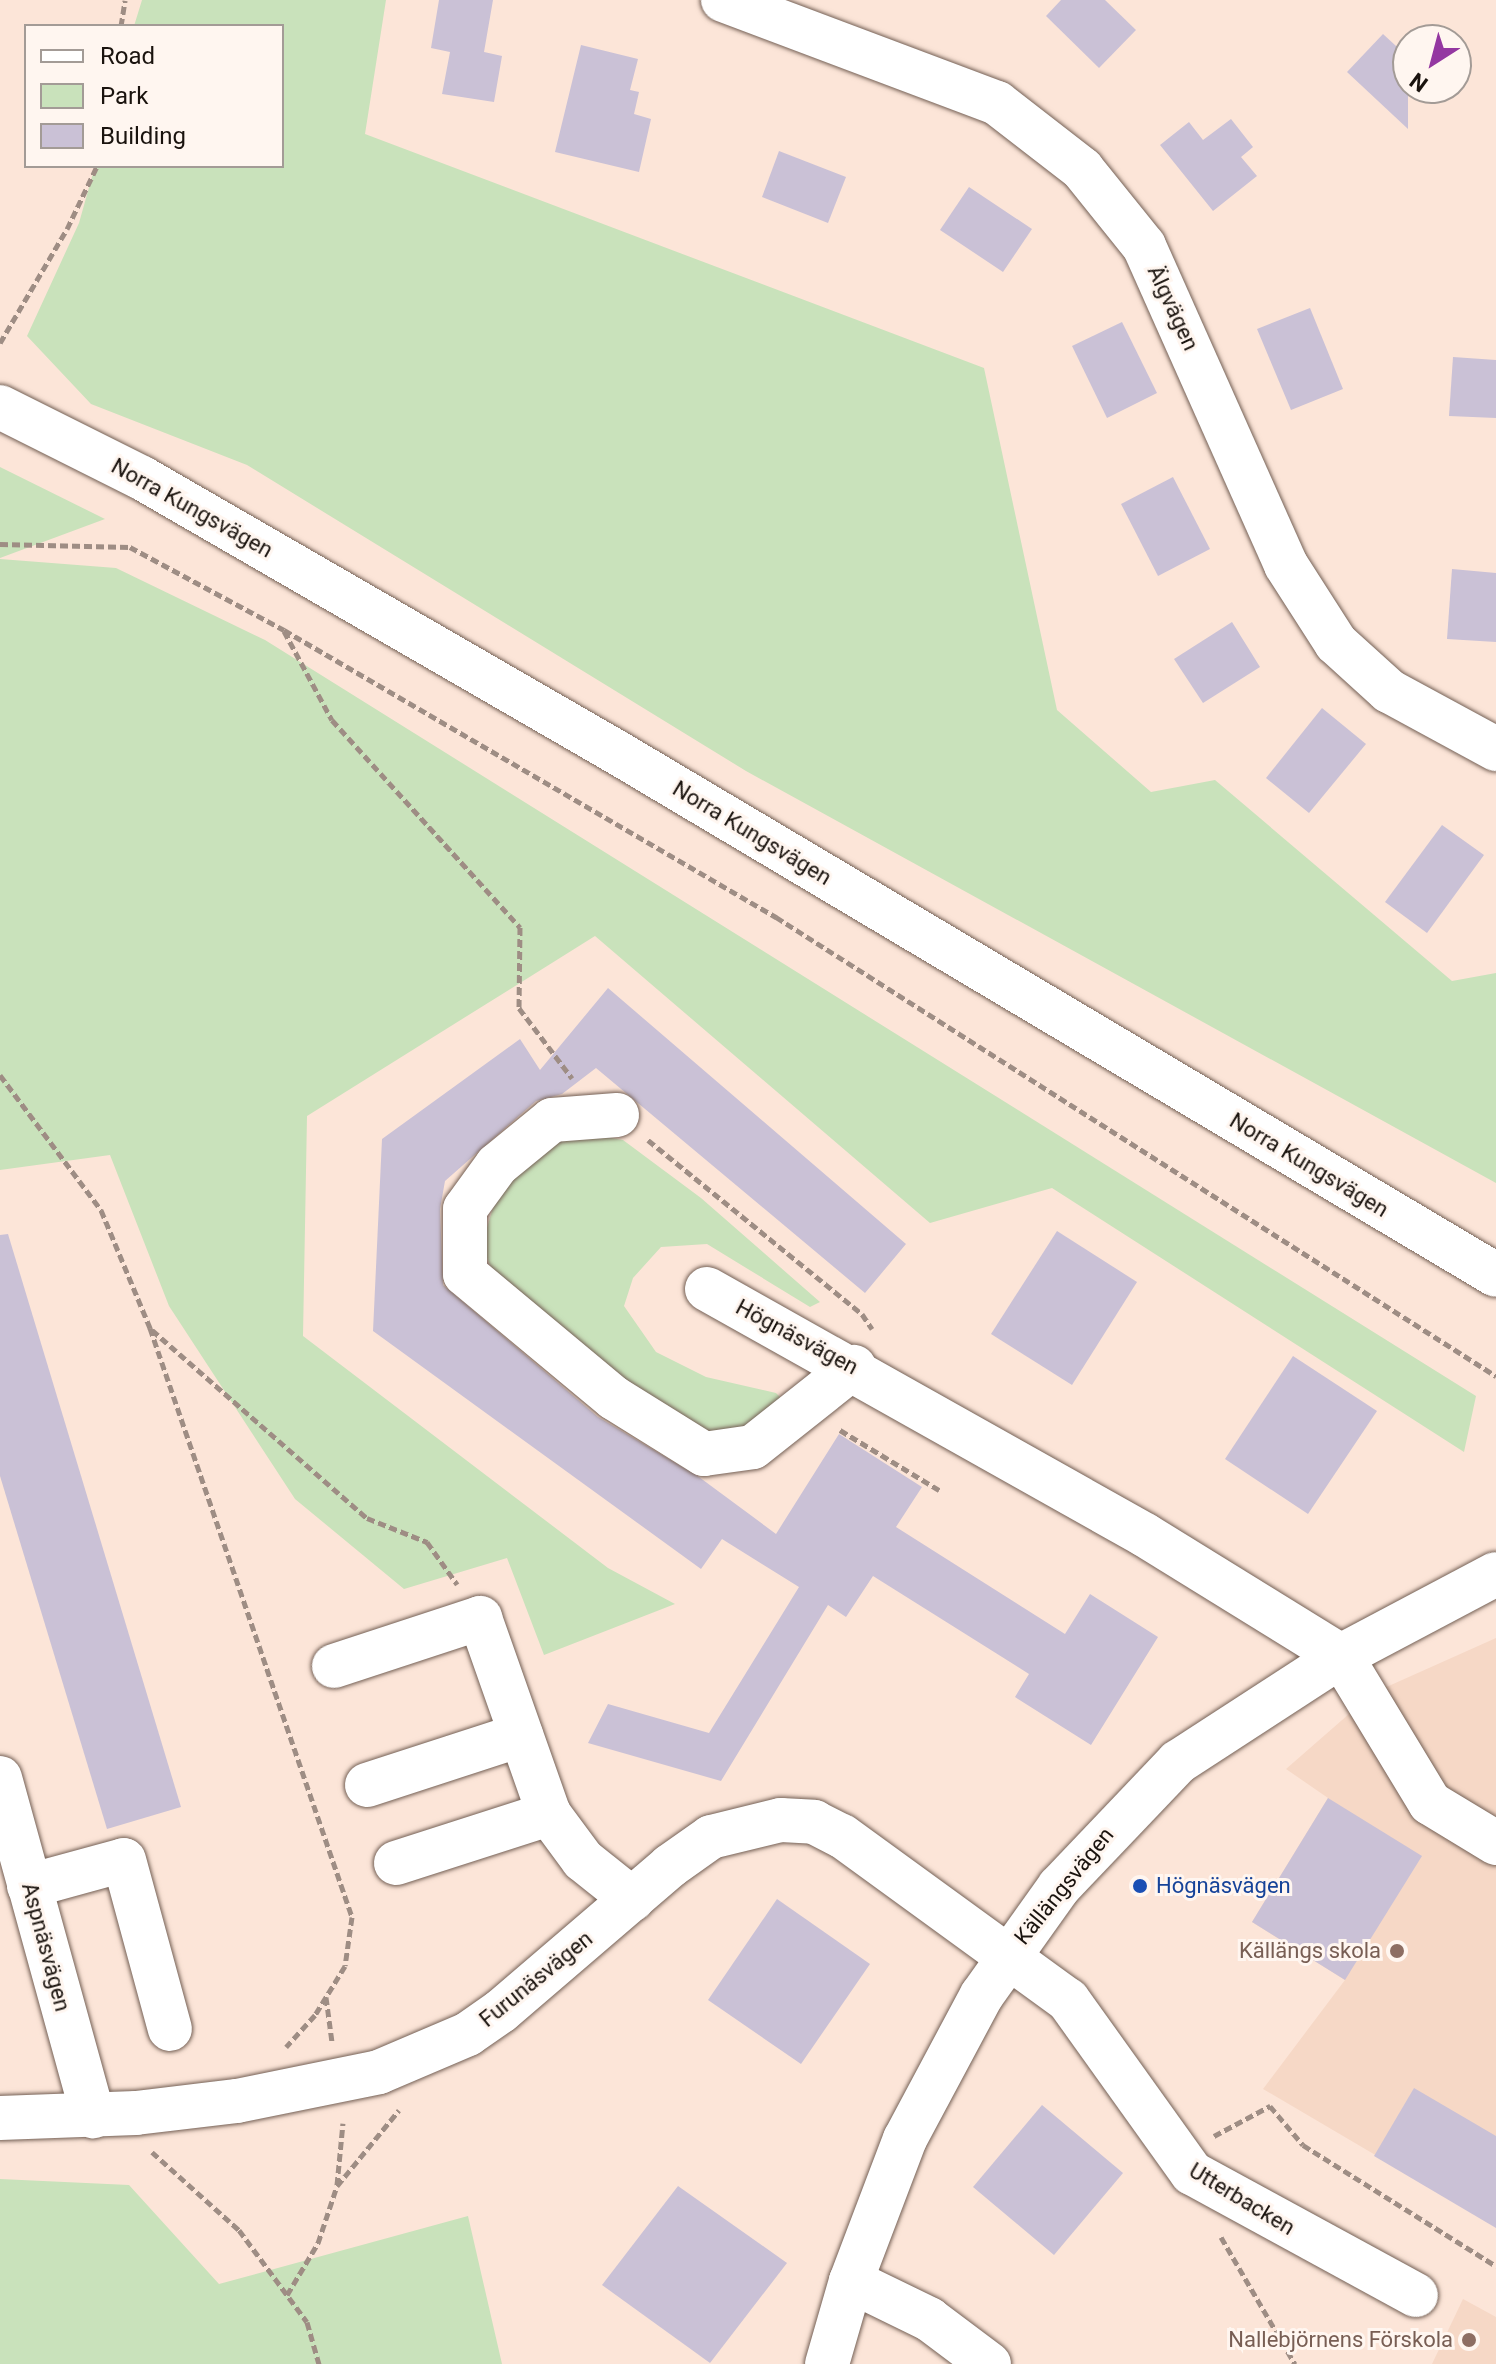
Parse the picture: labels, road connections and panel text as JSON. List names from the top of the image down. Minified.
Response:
{"streets":{"street":["Älgvägen","Norra Kungsvägen","Högnäsvägen","Källängsvägen","Aspnäsvägen","Furunäsvägen","Utterbacken"]},"crossings":[["Högnäsvägen","Källängsvägen"],["Källängsvägen","Furunäsvägen"],["Källängsvägen","Utterbacken"],["Aspnäsvägen","Furunäsvägen"],["Furunäsvägen","Utterbacken"]],"places":["Högnäsvägen","Källängs skola","Nallebjörnens Förskola"],"legend":["Road","Park","Building"],"north":"bottom left"}
